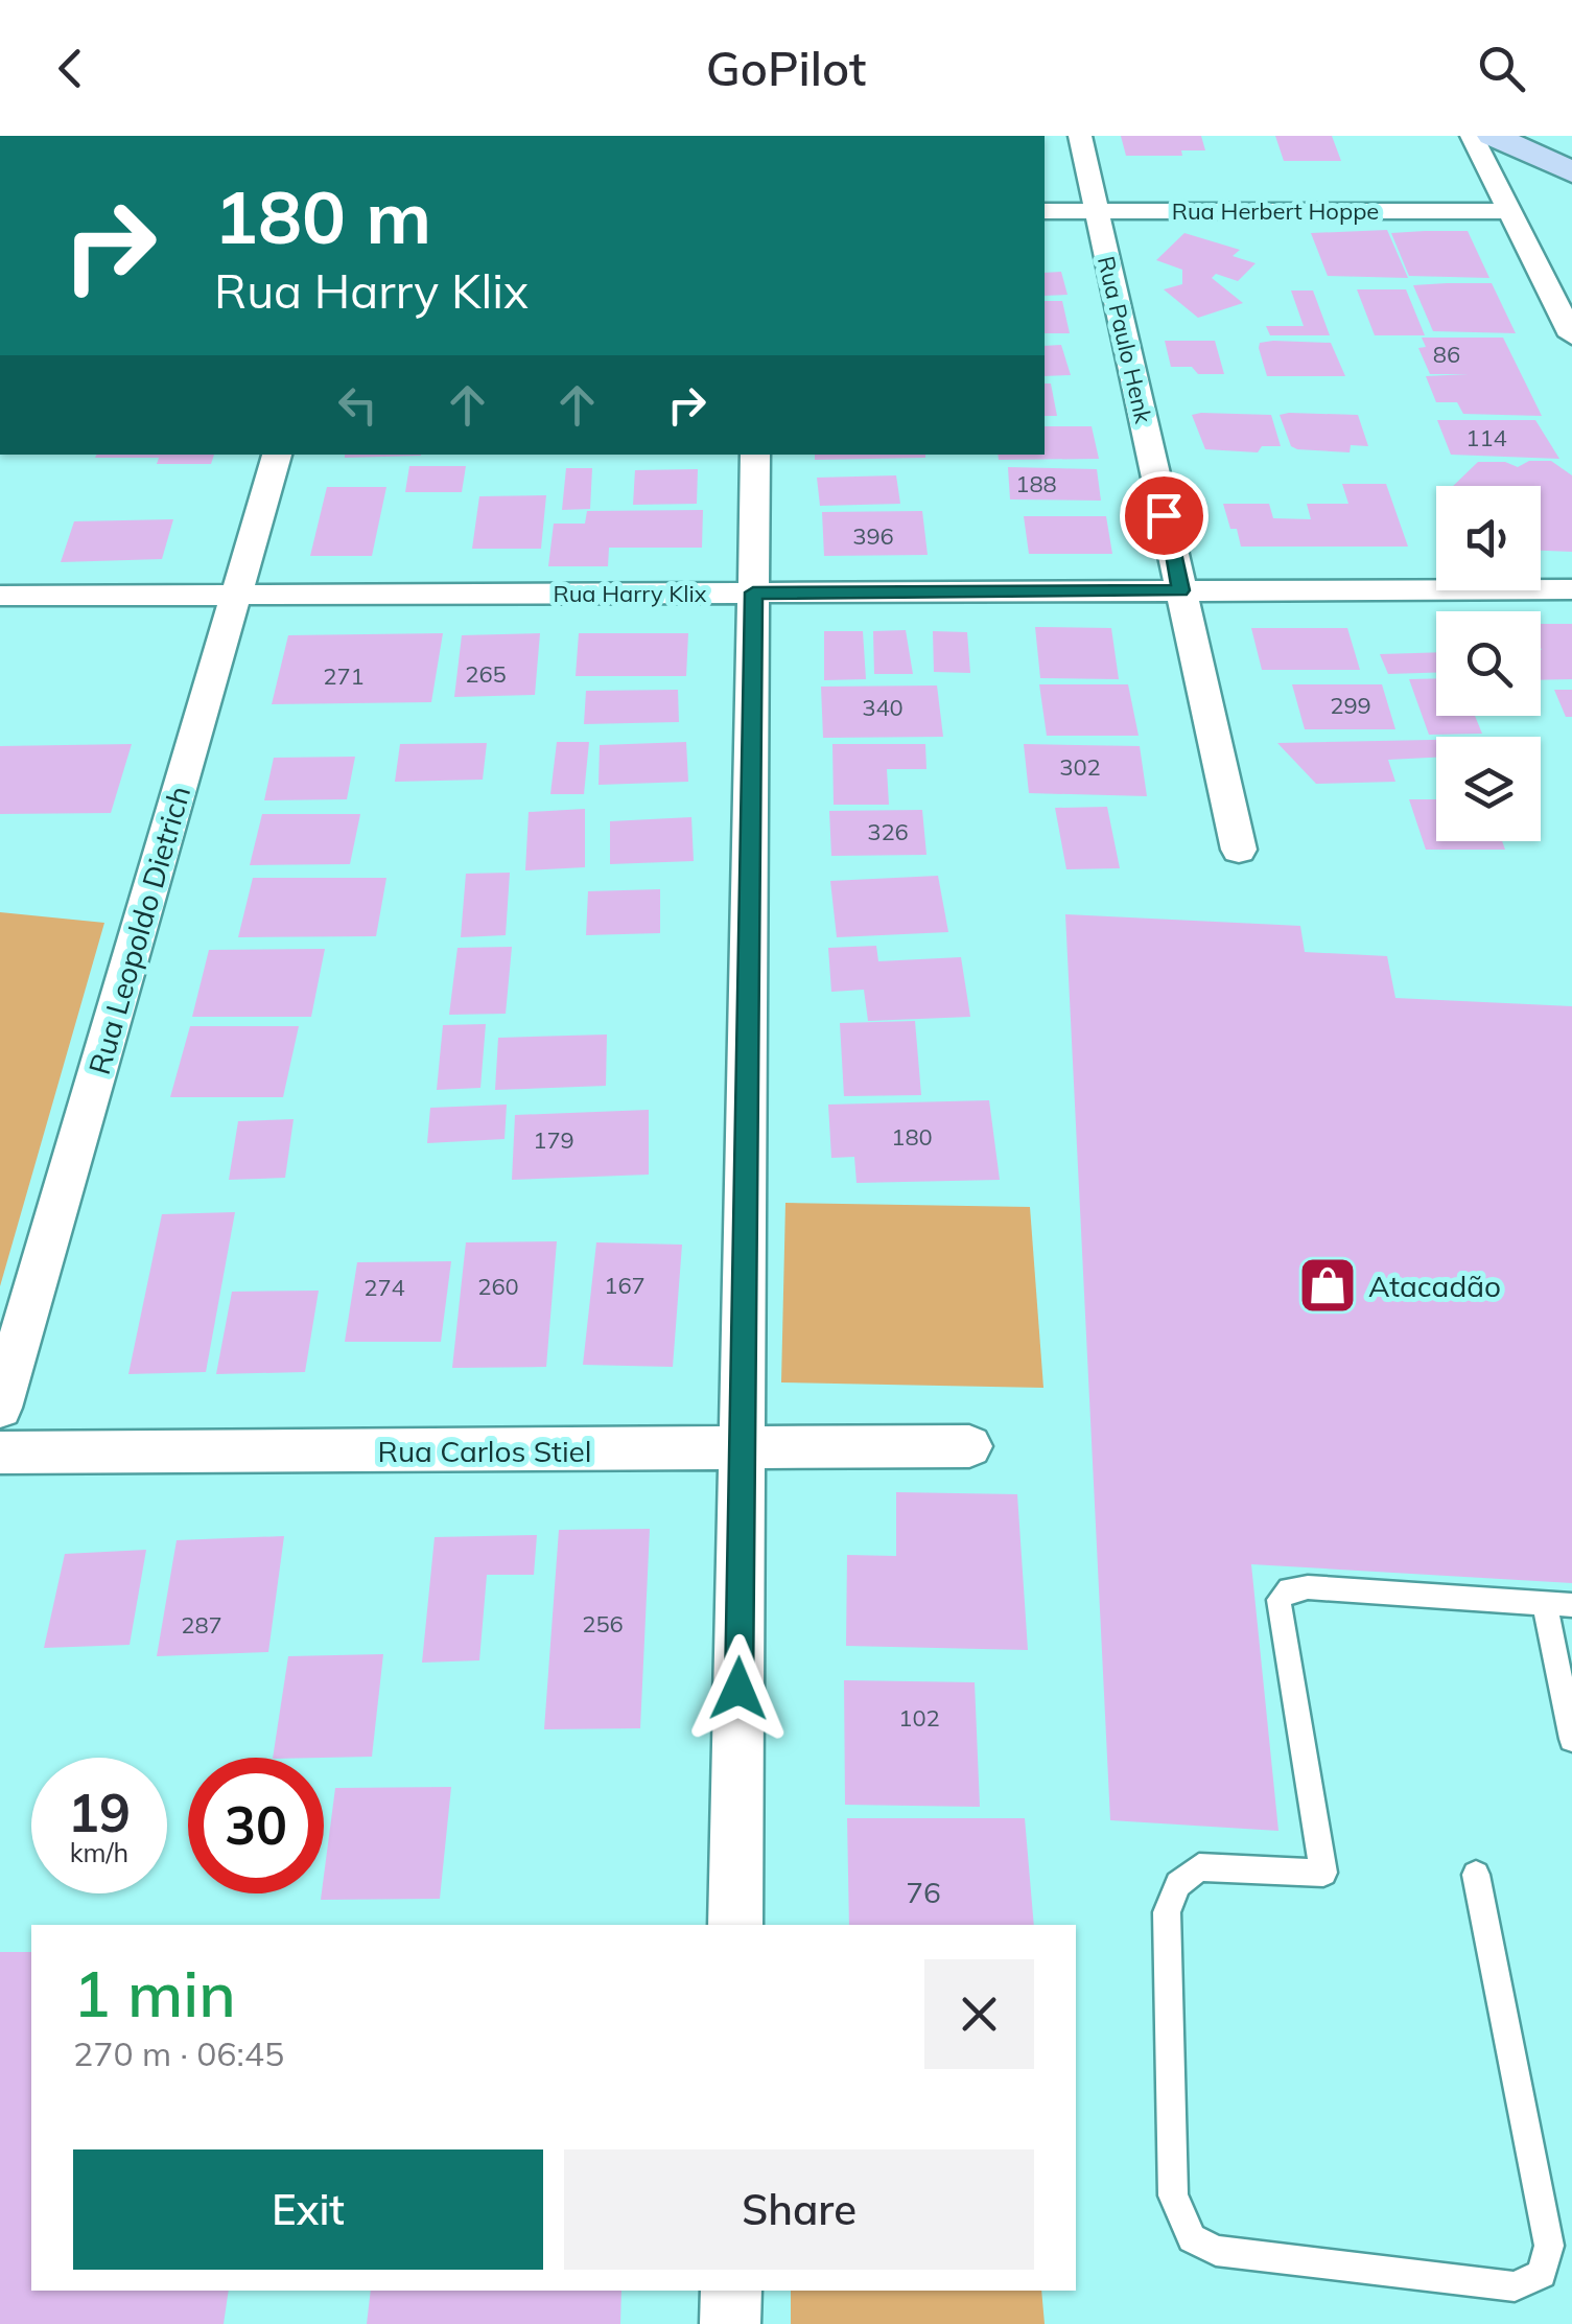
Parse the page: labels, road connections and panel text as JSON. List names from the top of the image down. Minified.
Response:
{"streets":{"street":["Rua Herbert Hoppe","Rua Paulo Henk","Rua Harry Klix","Rua Leopoldo Dietrich","Rua Carlos Stiel"]},"crossings":[["Rua Herbert Hoppe","Rua Paulo Henk"],["Rua Paulo Henk","Rua Harry Klix"],["Rua Harry Klix","Rua Leopoldo Dietrich"]],"places":{"shop":["Atacadão"]},"house_numbers":["86","114","188","396","265","271","299","340","302","326","180","179","167","260","274","256","287","102","76"],"page":{"header":"GoPilot","turn":["180 m","Rua Harry Klix"],"speed":"19 km/h","limit":"30","heading":["1 min","270 m · 06:45"],"buttons":["Exit","Share"]}}
